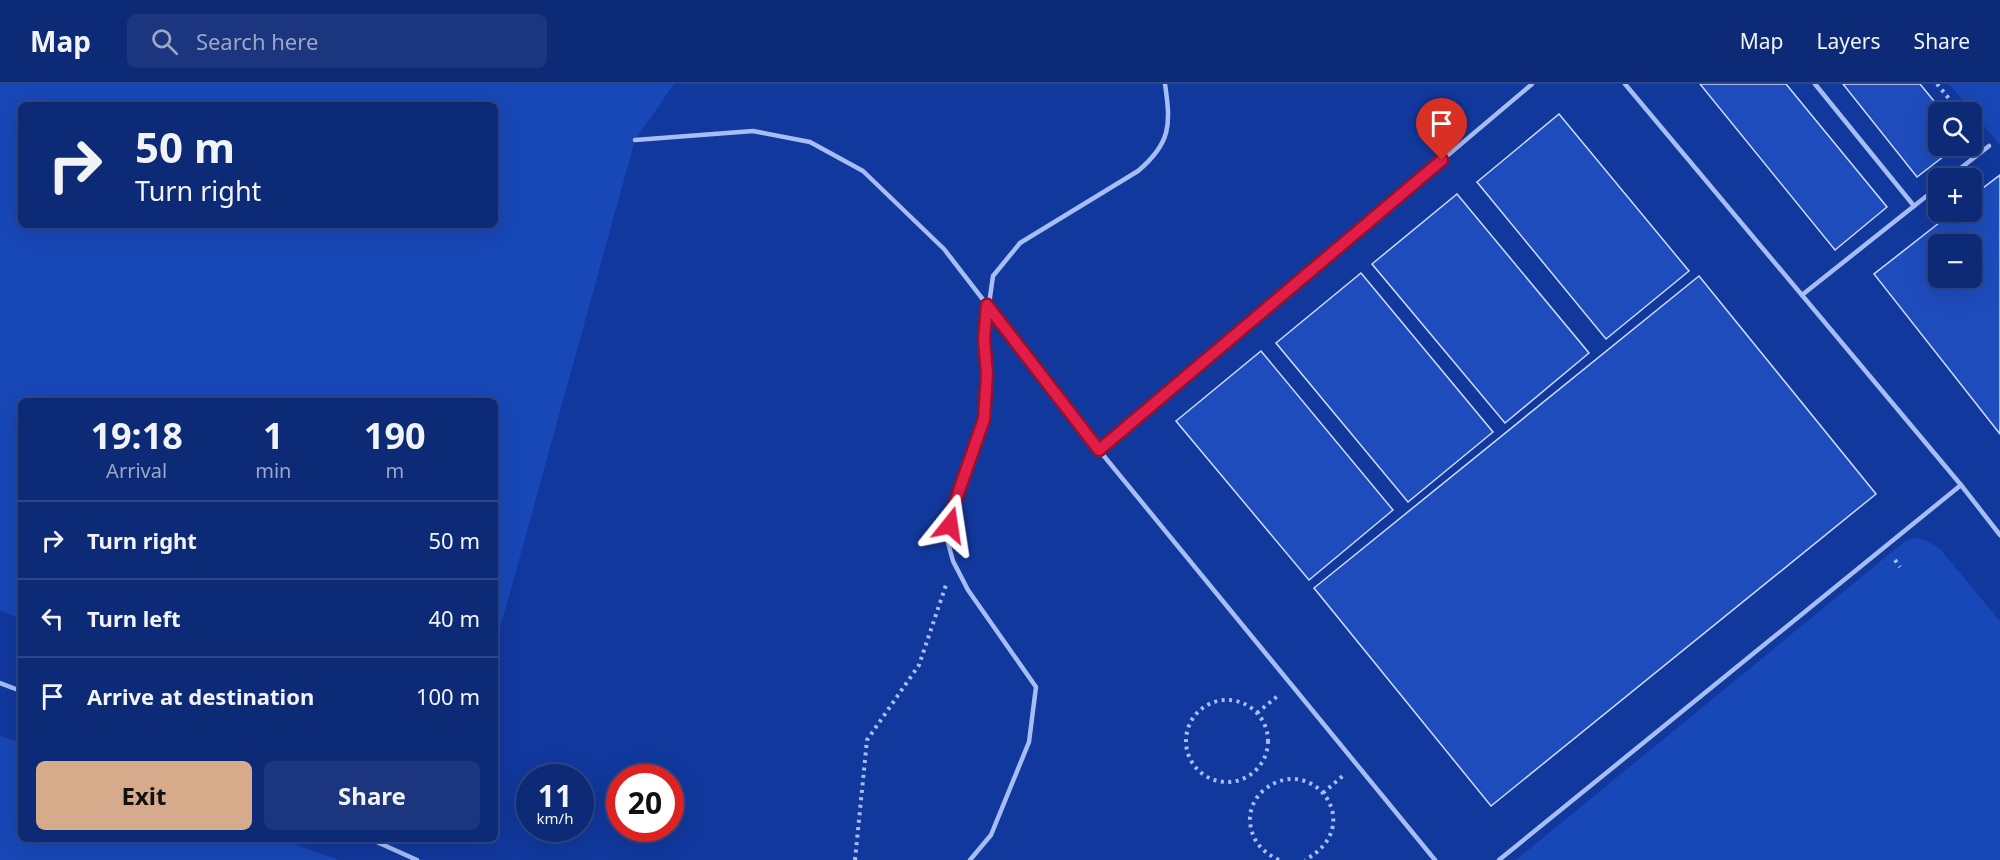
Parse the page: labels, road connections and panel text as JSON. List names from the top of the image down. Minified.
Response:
{"page":{"header":"Map","search":"Search here","nav":["Map","Layers","Share"],"map_buttons":["+","−"],"turn":["50 m","Turn right"],"eta":["19:18","Arrival","1","min","190","m"],"list":[{"name":"Turn right","value":"50 m"},{"name":"Turn left","value":"40 m"},{"name":"Arrive at destination","value":"100 m"}],"buttons":["Exit","Share"],"speed":"11 km/h","limit":"20"}}
